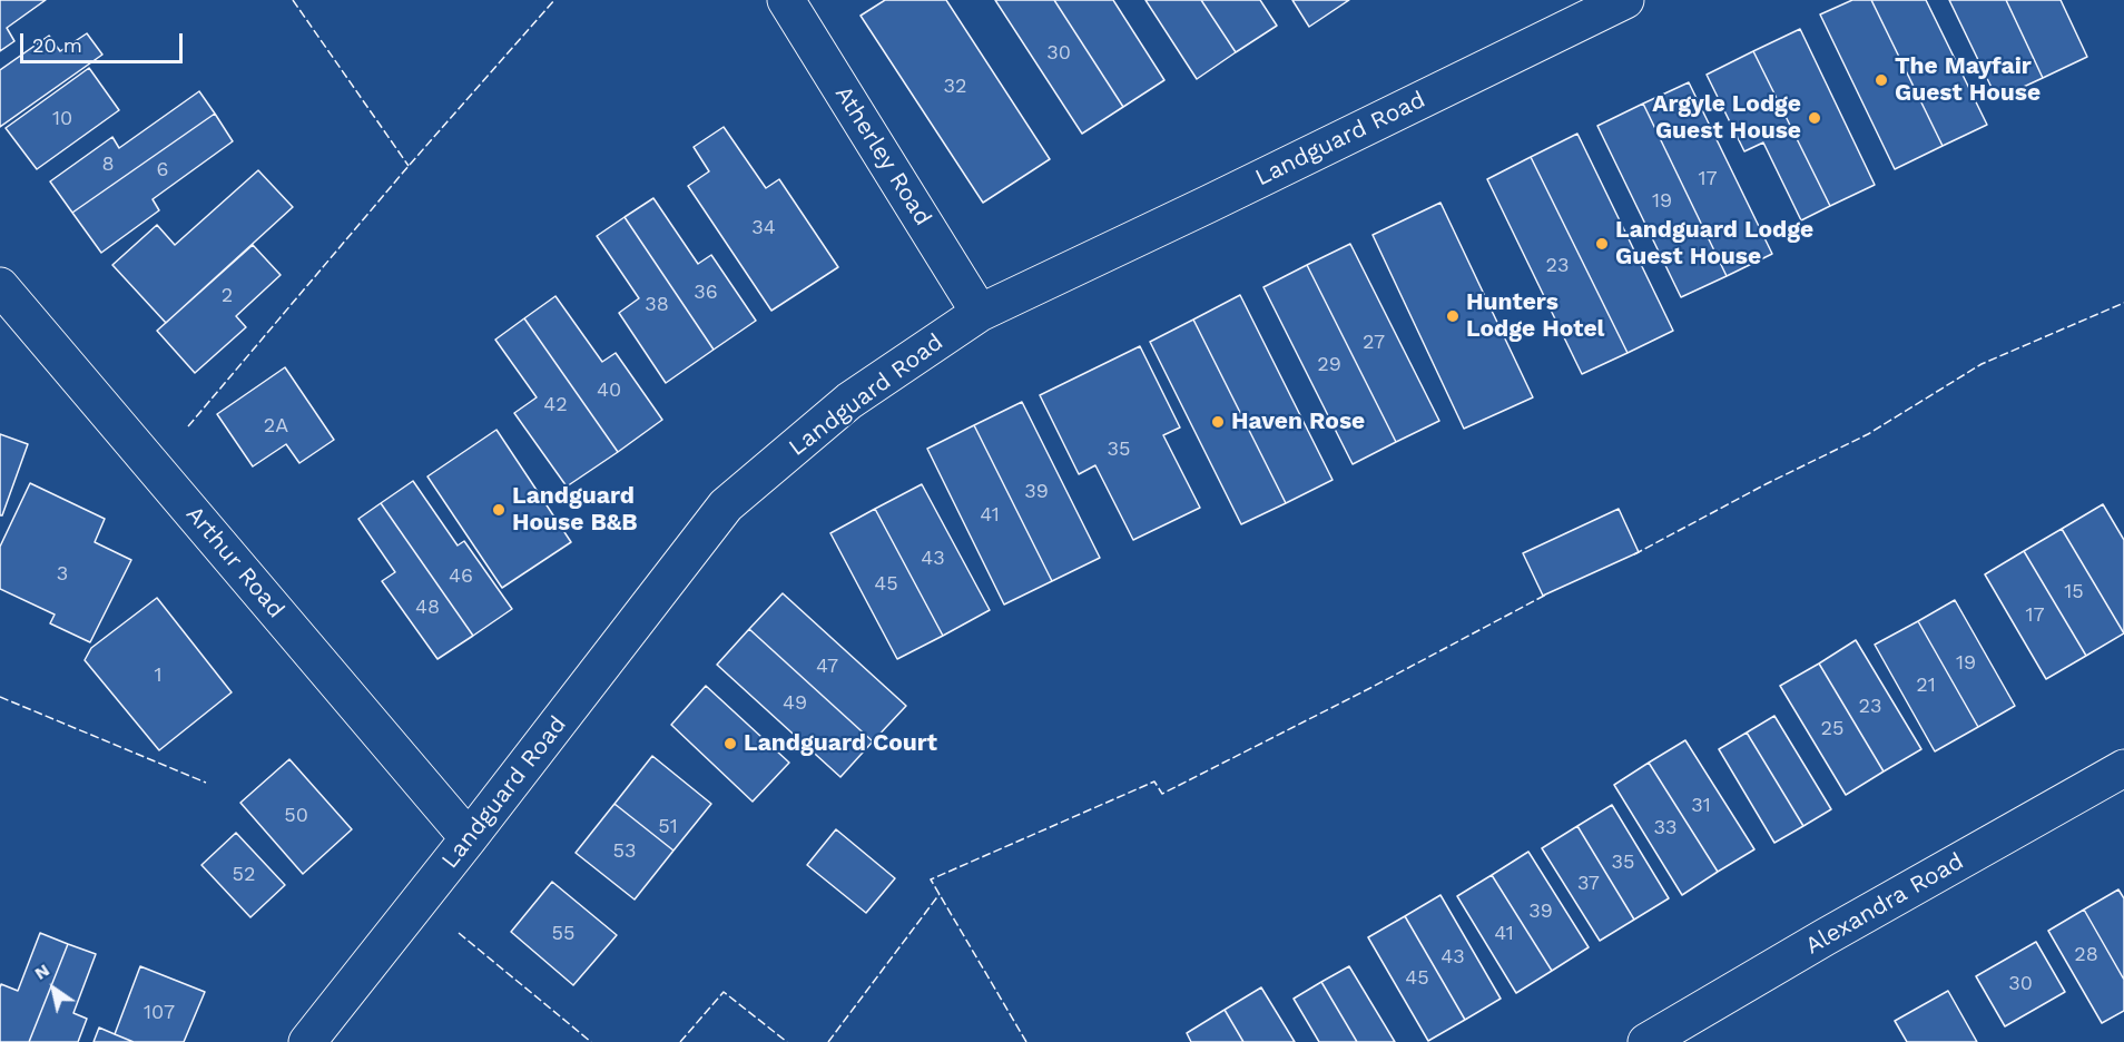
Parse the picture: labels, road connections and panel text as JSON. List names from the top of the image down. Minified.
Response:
{"streets":{"street":["Landguard Road","Atherley Road","Arthur Road","Alexandra Road"]},"crossings":[["Landguard Road","Atherley Road"],["Landguard Road","Arthur Road"]],"places":["The Mayfair Guest House","Argyle Lodge Guest House","Landguard Lodge Guest House","Hunters Lodge Hotel","Haven Rose","Landguard House B&B","Landguard Court"],"house_numbers":["30","32","10","8","6","17","19","34","23","36","2","38","27","29","40","42","2A","35","39","41","43","3","46","45","15","48","17","19","47","1","21","49","23","25","31","50","51","33","53","35","52","37","39","55","41","28","43","45","30","107"],"scale_bar":"20 m","north":"top left"}
